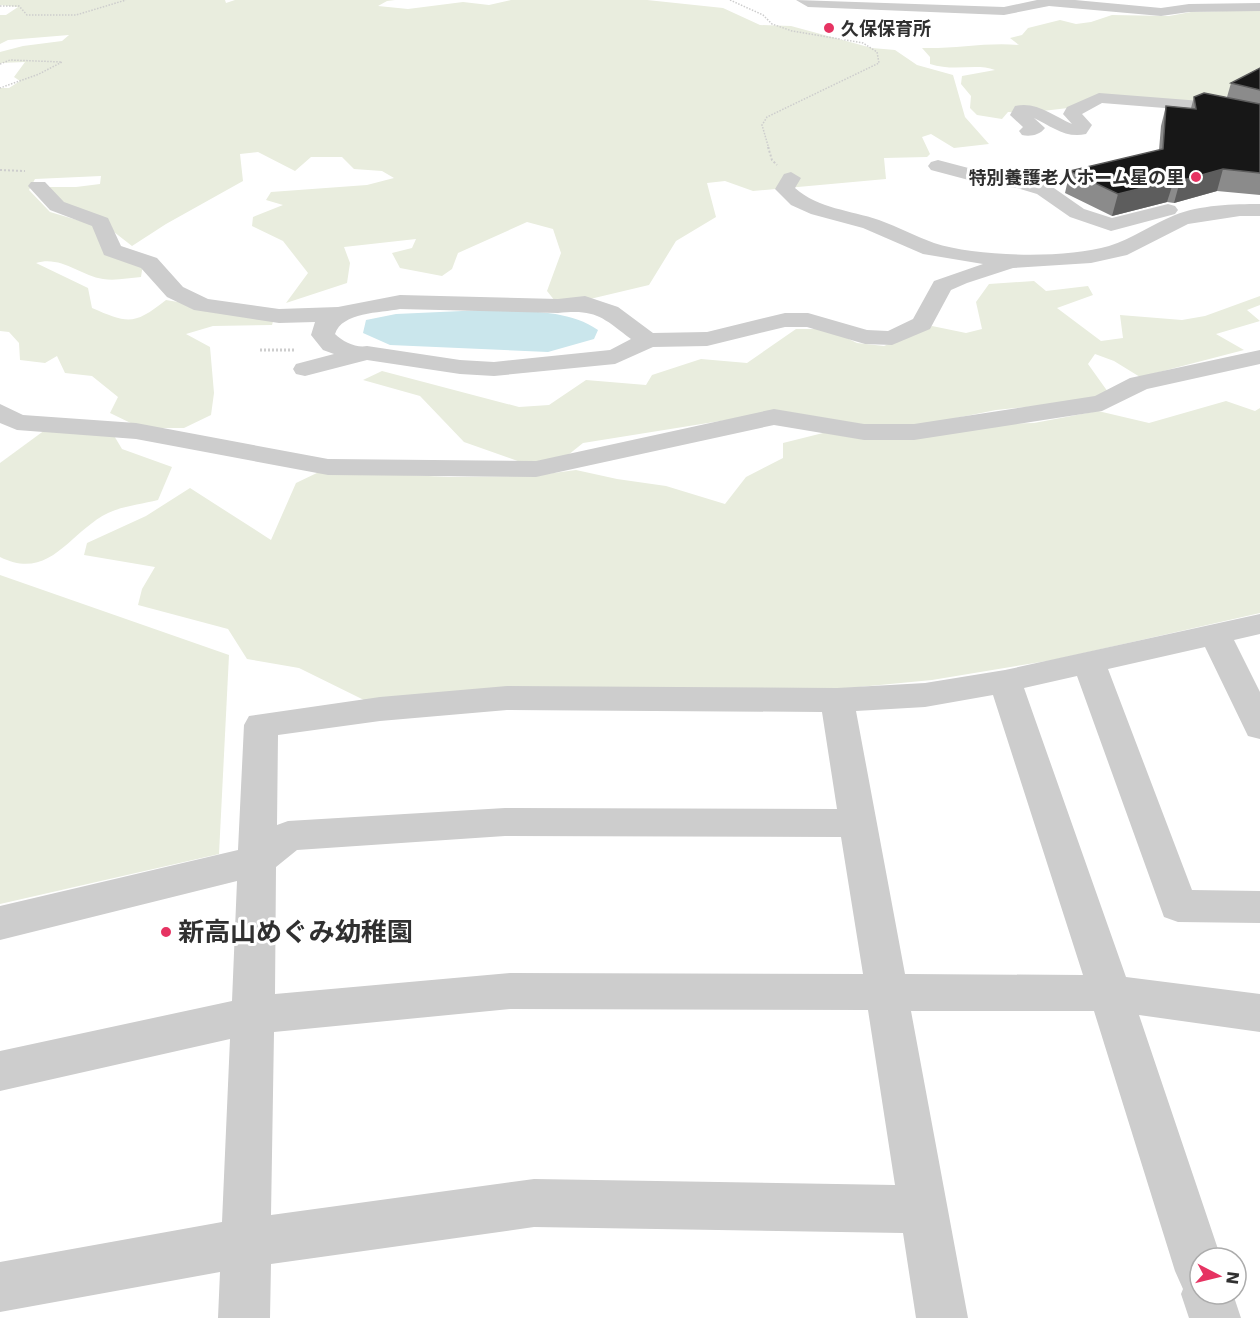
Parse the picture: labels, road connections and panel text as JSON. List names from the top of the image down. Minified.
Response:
{"places":["久保保育所","特別養護老人ホーム星の里","新高山めぐみ幼稚園"],"north":"right"}
